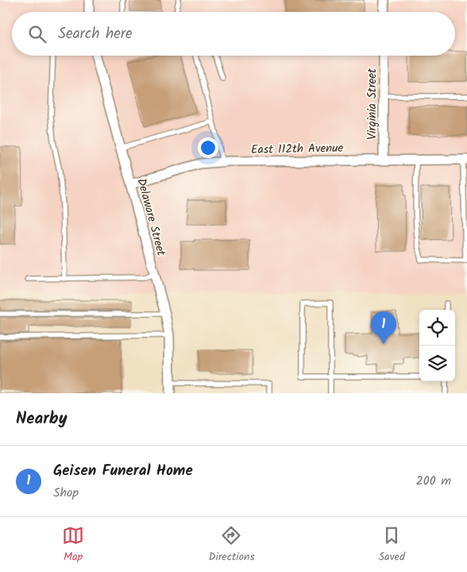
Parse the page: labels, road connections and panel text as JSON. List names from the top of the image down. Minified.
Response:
{"streets":{"street":["Virginia Street","East 112th Avenue","Delaware Street"]},"crossings":[["Virginia Street","East 112th Avenue"],["East 112th Avenue","Delaware Street"]],"page":{"search":"Search here","pins":"1","heading":"Nearby","list":[{"mark":"1","name":"Geisen Funeral Home","note":"Shop","value":"200 m"}],"nav":["Map","Directions","Saved"]}}
